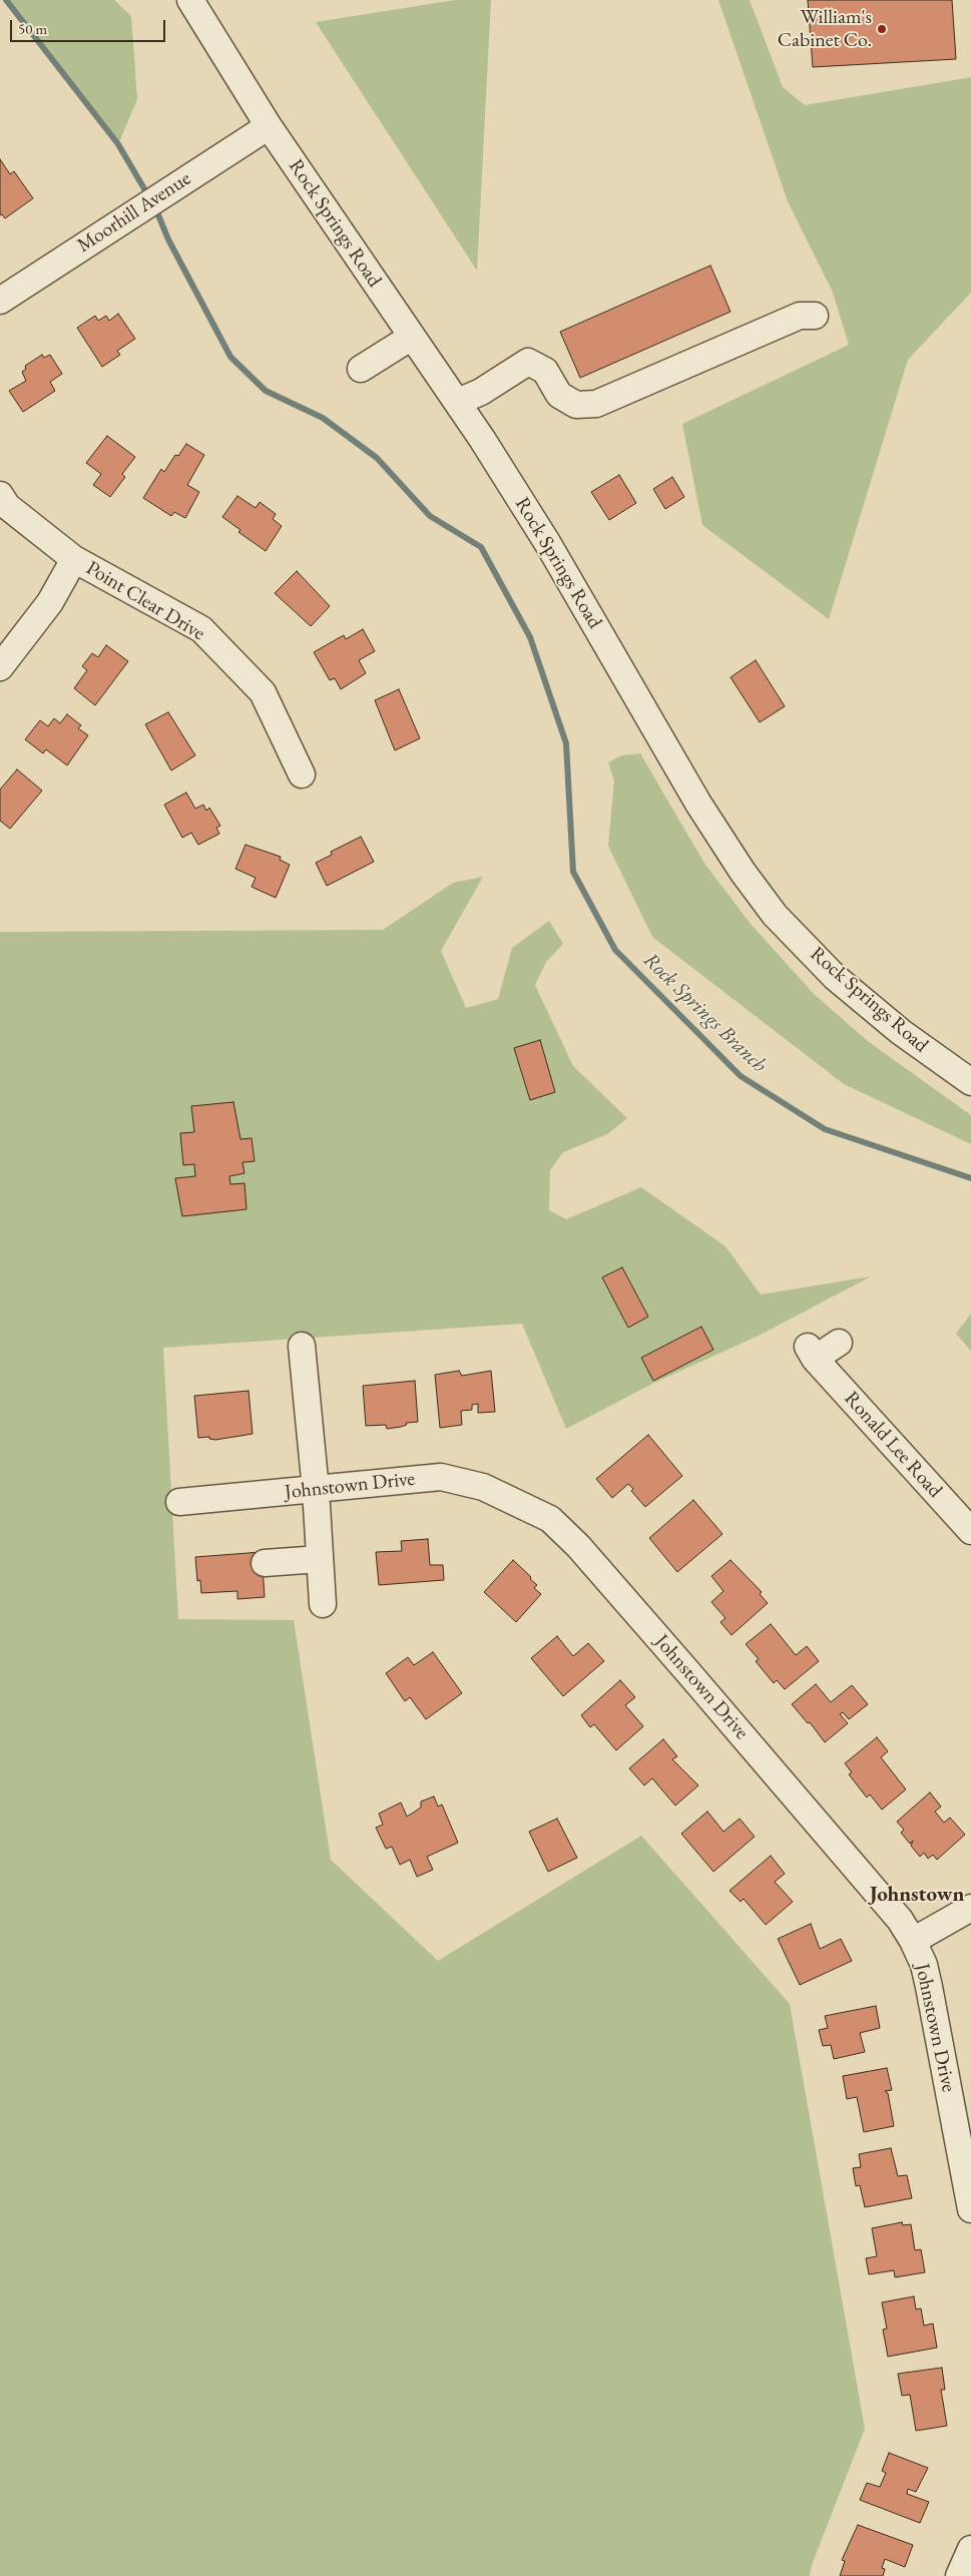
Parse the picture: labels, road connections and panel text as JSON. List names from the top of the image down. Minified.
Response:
{"streets":{"street":["Moorhill Avenue","Rock Springs Road","Point Clear Drive","Ronald Lee Road","Johnstown Drive"]},"crossings":[["Moorhill Avenue","Rock Springs Road"]],"districts":["Johnstown"],"water":["Rock Springs Branch"],"places":["William's Cabinet Co."],"scale_bar":"50 m"}
